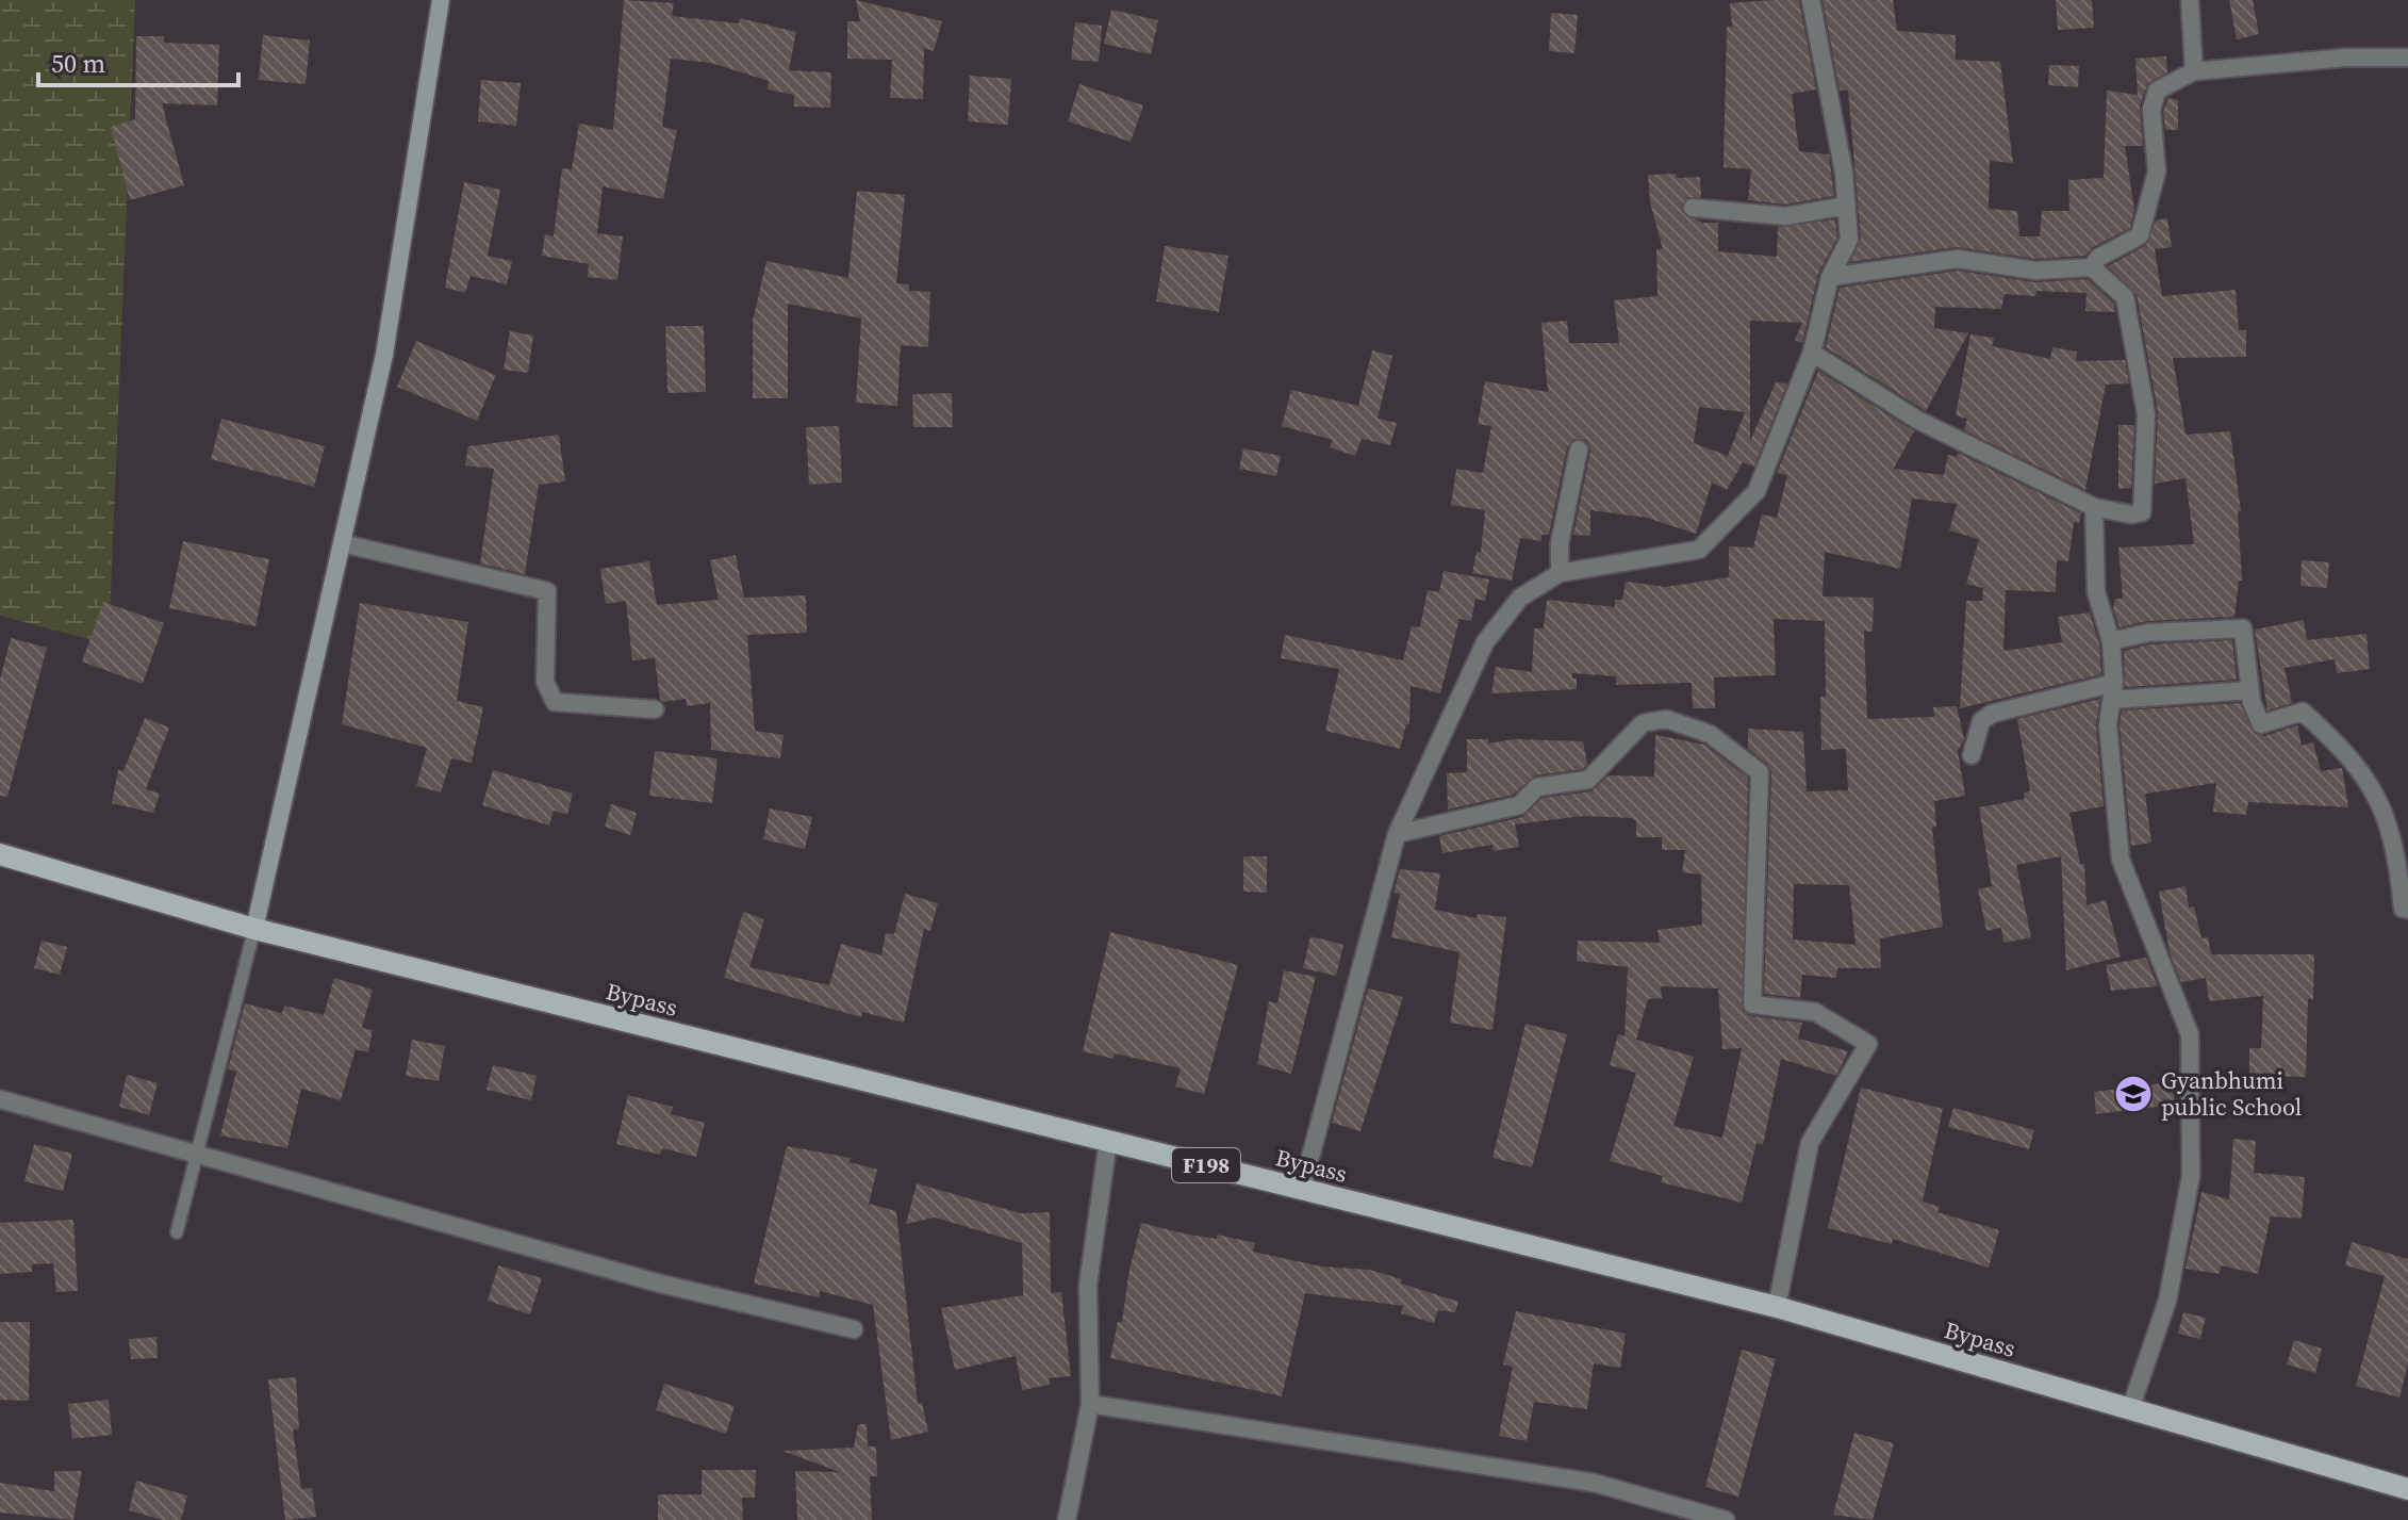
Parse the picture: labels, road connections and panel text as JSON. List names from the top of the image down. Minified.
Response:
{"streets":{"main road":["Bypass","F198"]},"places":{"school or university":["Gyanbhumi public School"]},"scale_bar":"50 m"}
